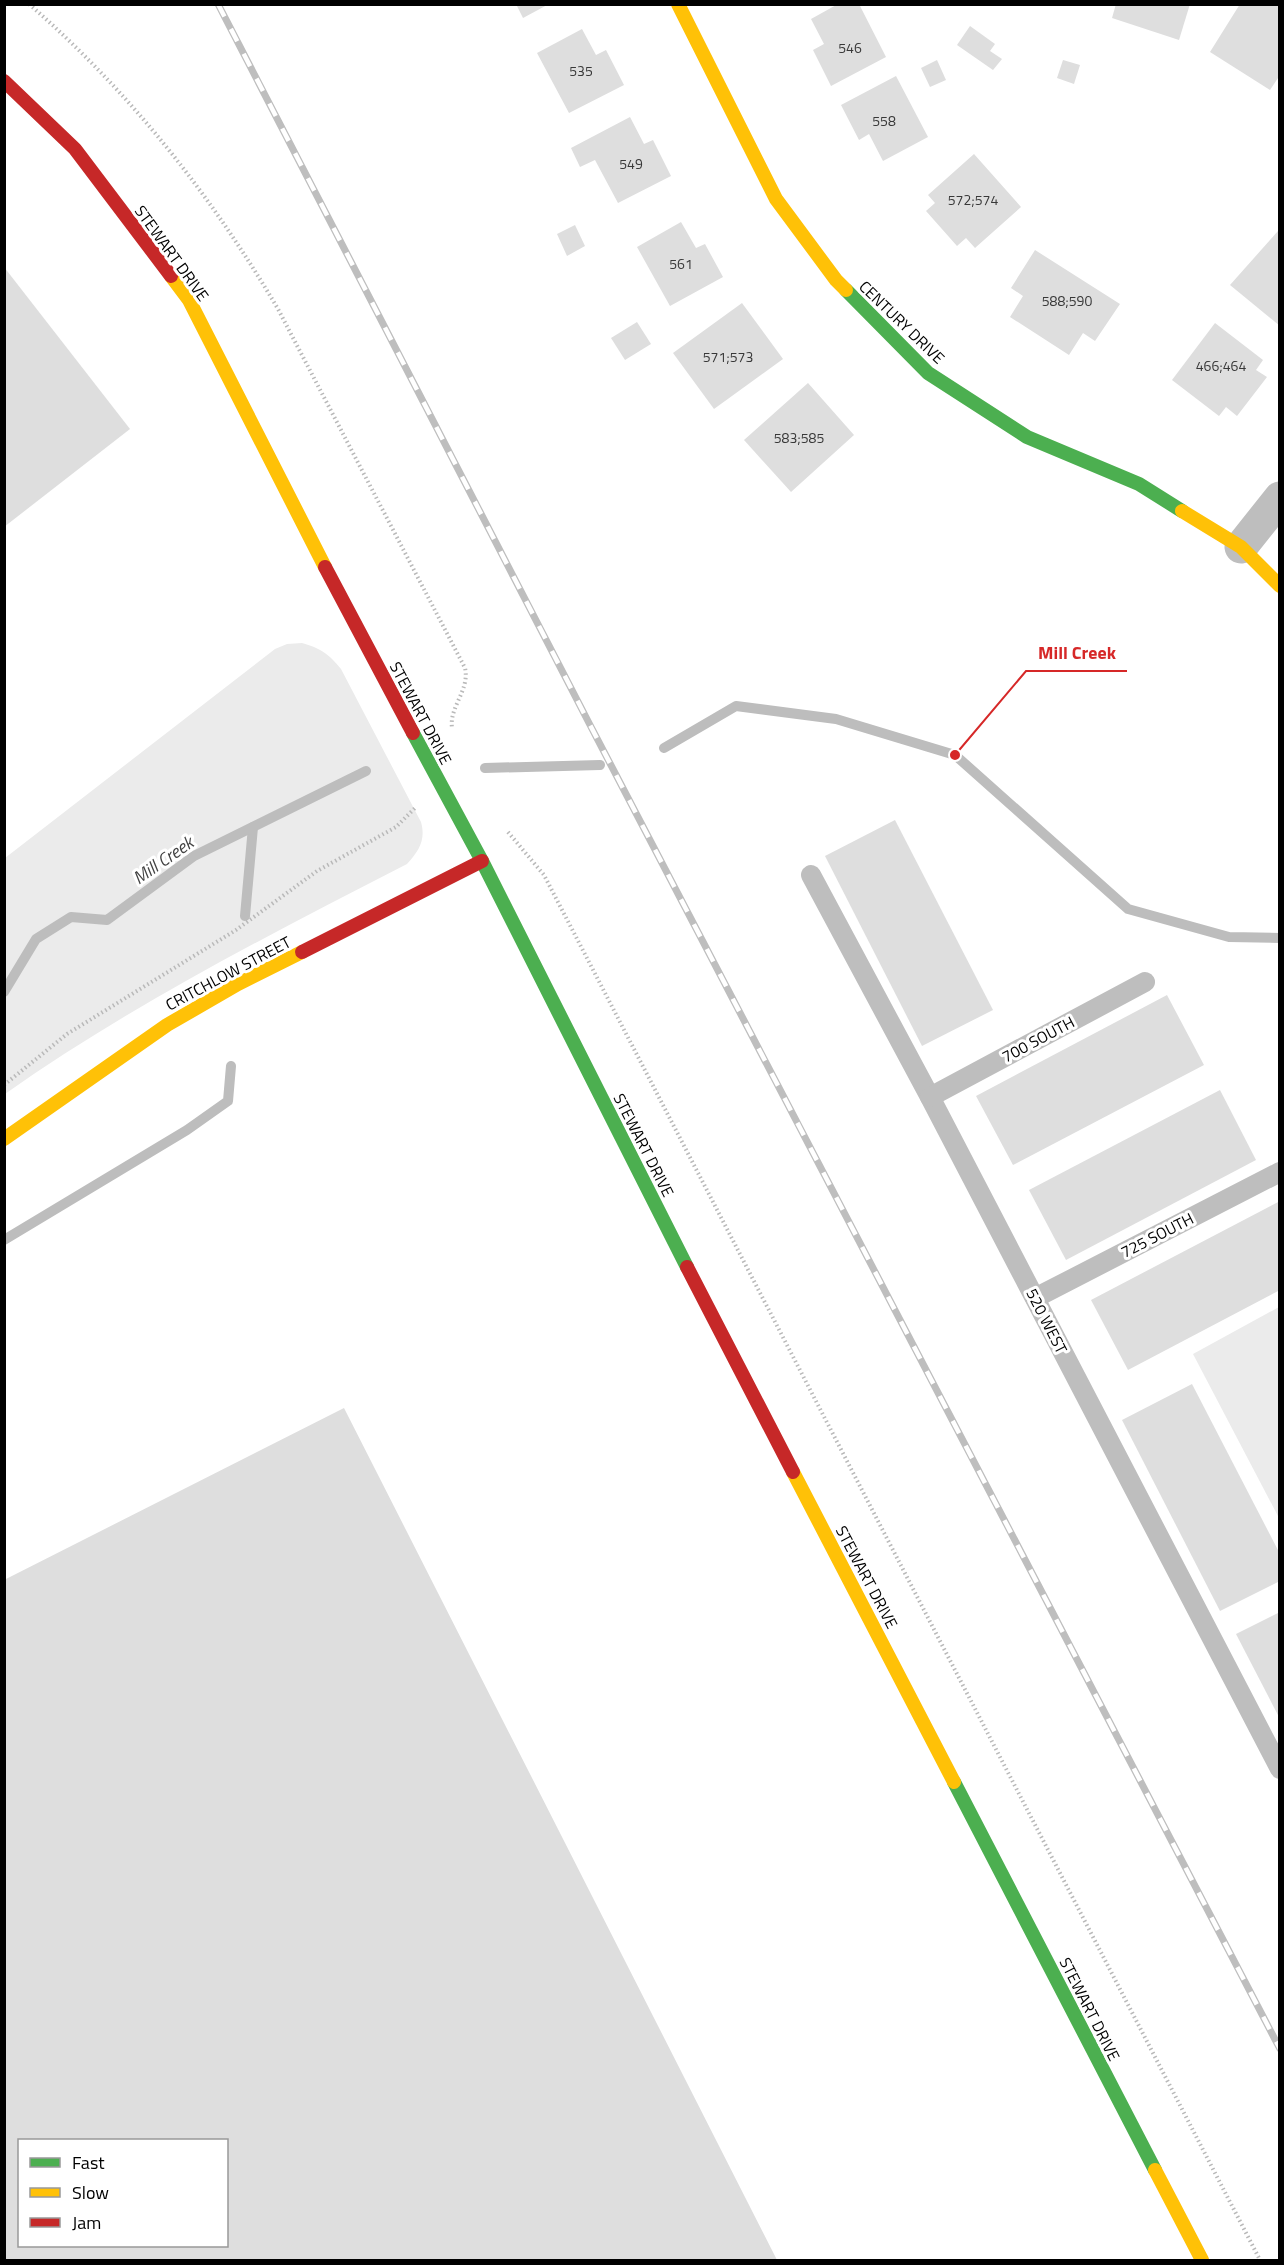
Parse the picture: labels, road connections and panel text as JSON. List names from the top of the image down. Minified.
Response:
{"streets":{"street":["STEWART DRIVE","CENTURY DRIVE","CRITCHLOW STREET"],"lane":["700 SOUTH","725 SOUTH","520 WEST"]},"crossings":[["STEWART DRIVE","CRITCHLOW STREET"],["700 SOUTH","520 WEST"],["725 SOUTH","520 WEST"]],"water":["Mill Creek"],"places":["Mill Creek"],"house_numbers":["546","535","558","549","572;574","561","588;590","571;573","466;464","583;585"],"legend":["Fast","Slow","Jam"]}
